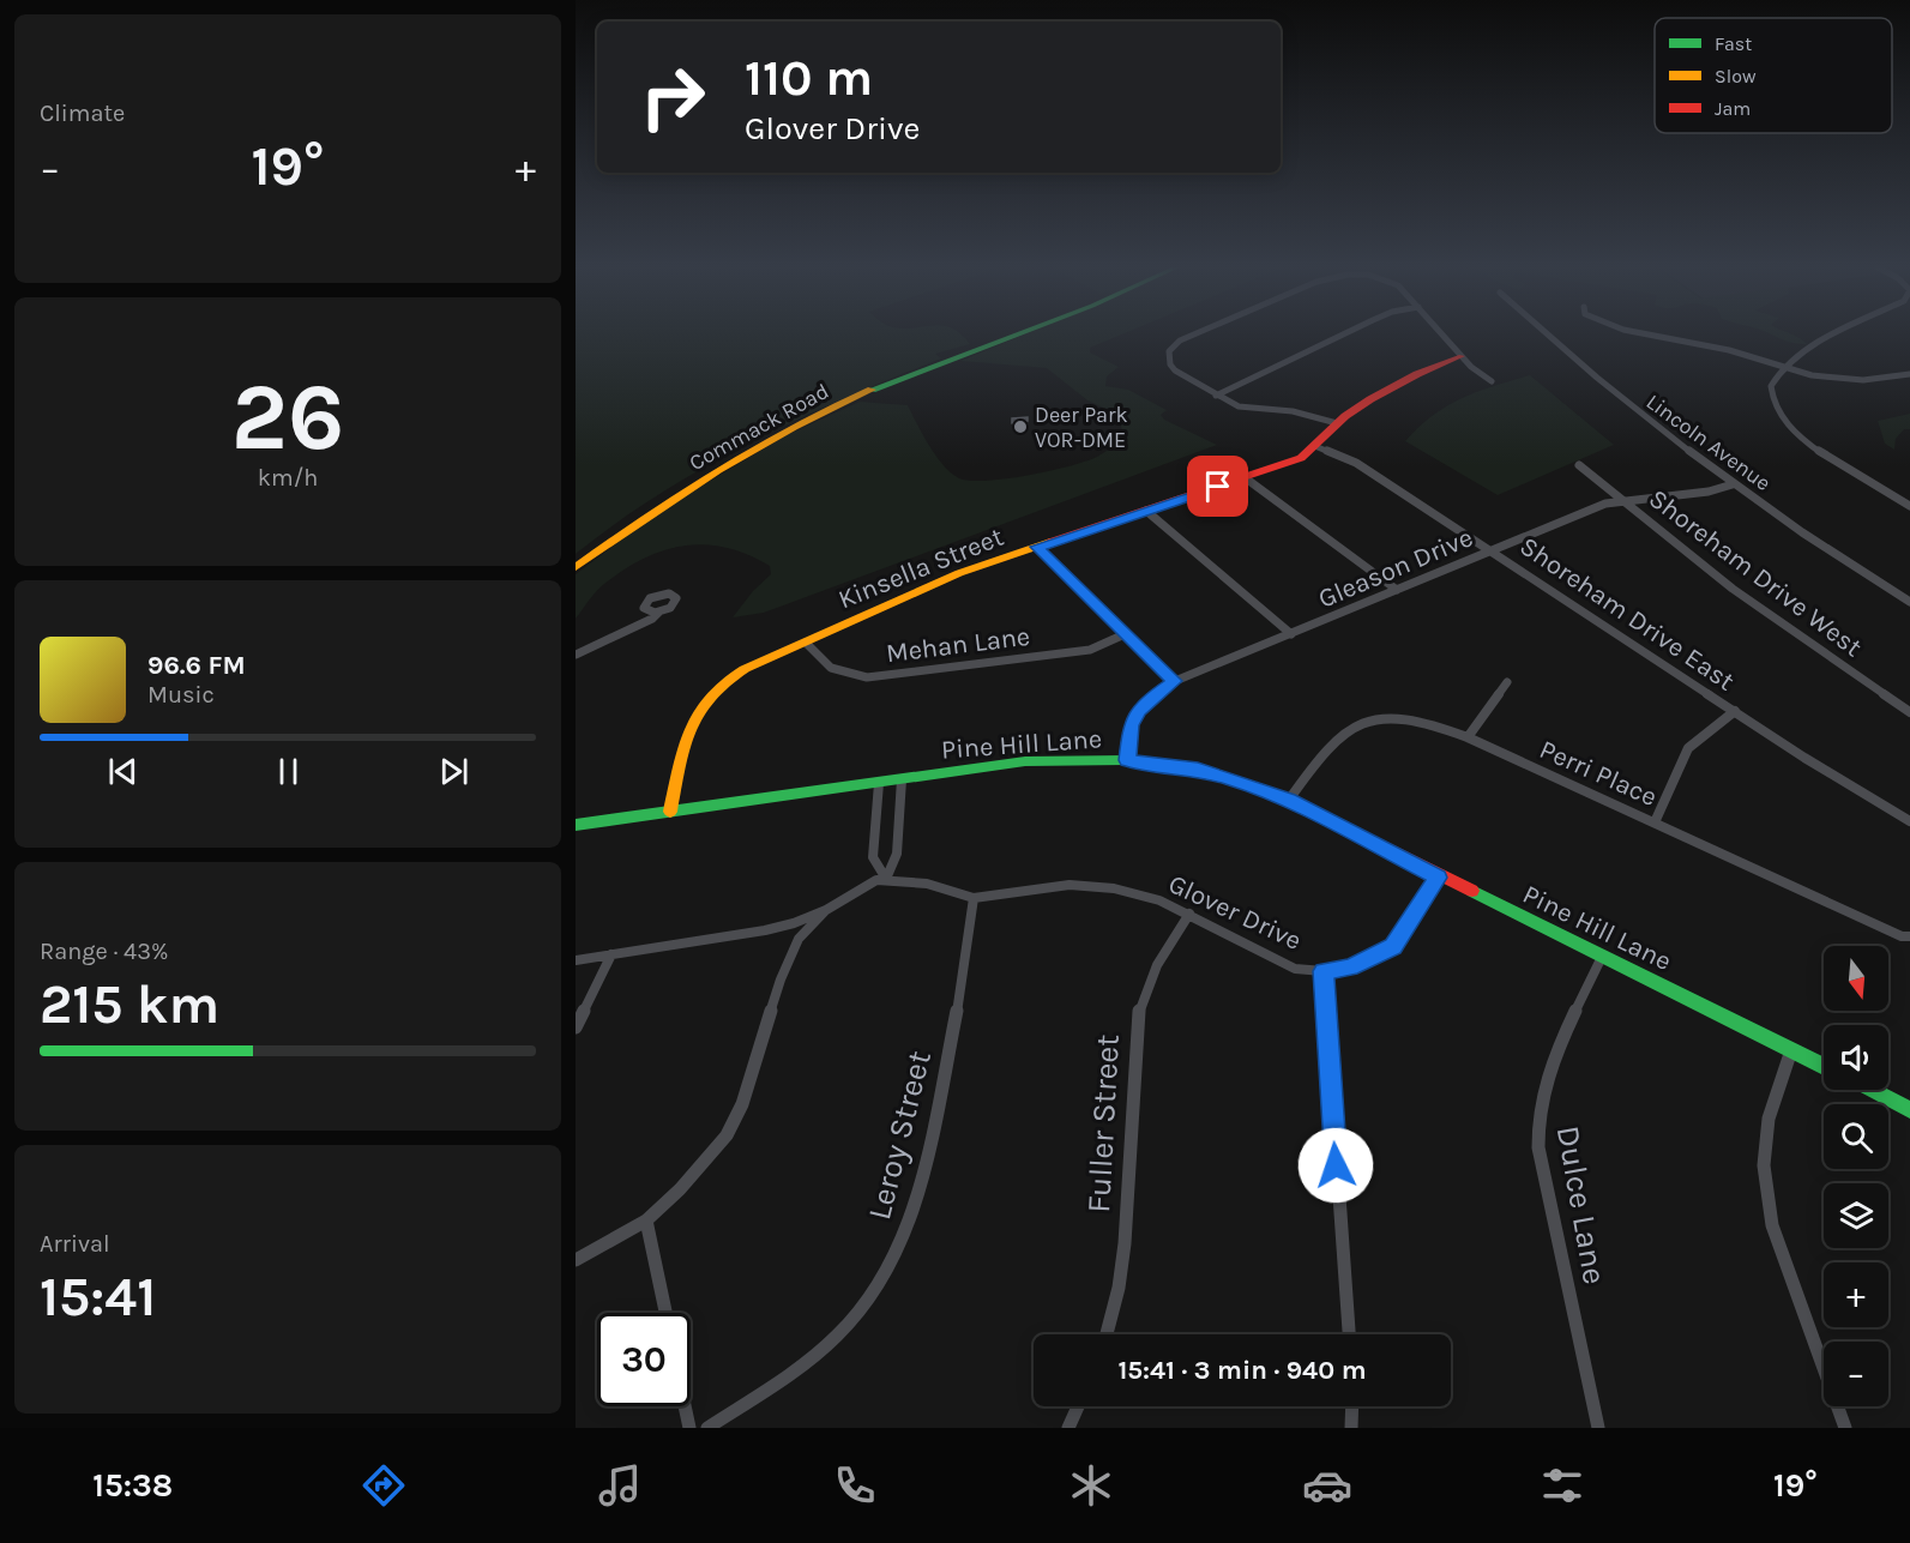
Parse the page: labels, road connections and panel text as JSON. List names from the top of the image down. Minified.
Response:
{"streets":{"street":["Commack Road","Lincoln Avenue","Kinsella Street","Gleason Drive","Shoreham Drive West","Shoreham Drive East","Mehan Lane","Pine Hill Lane","Perri Place","Glover Drive","Fuller Street","Leroy Street","Dulce Lane"]},"crossings":[["Lincoln Avenue","Gleason Drive"],["Kinsella Street","Shoreham Drive East"],["Kinsella Street","Mehan Lane"],["Kinsella Street","Pine Hill Lane"],["Gleason Drive","Shoreham Drive West"],["Gleason Drive","Shoreham Drive East"],["Gleason Drive","Pine Hill Lane"],["Pine Hill Lane","Perri Place"],["Pine Hill Lane","Glover Drive"],["Pine Hill Lane","Dulce Lane"],["Glover Drive","Fuller Street"],["Glover Drive","Leroy Street"]],"places":["Deer Park VOR-DME"],"legend":["Fast","Slow","Jam"],"north":"bottom","page":{"tile":["Climate",["26","km/h"],["Range · 43%","215 km"],["Arrival","15:41"]],"turn":["110 m","Glover Drive"],"heat":["−","19°","+"],"song":["96.6 FM","Music"],"map_buttons":["+","−"],"limit":"30","trip":"15:41 · 3 min · 940 m","tabs":["15:38","19°"]}}
